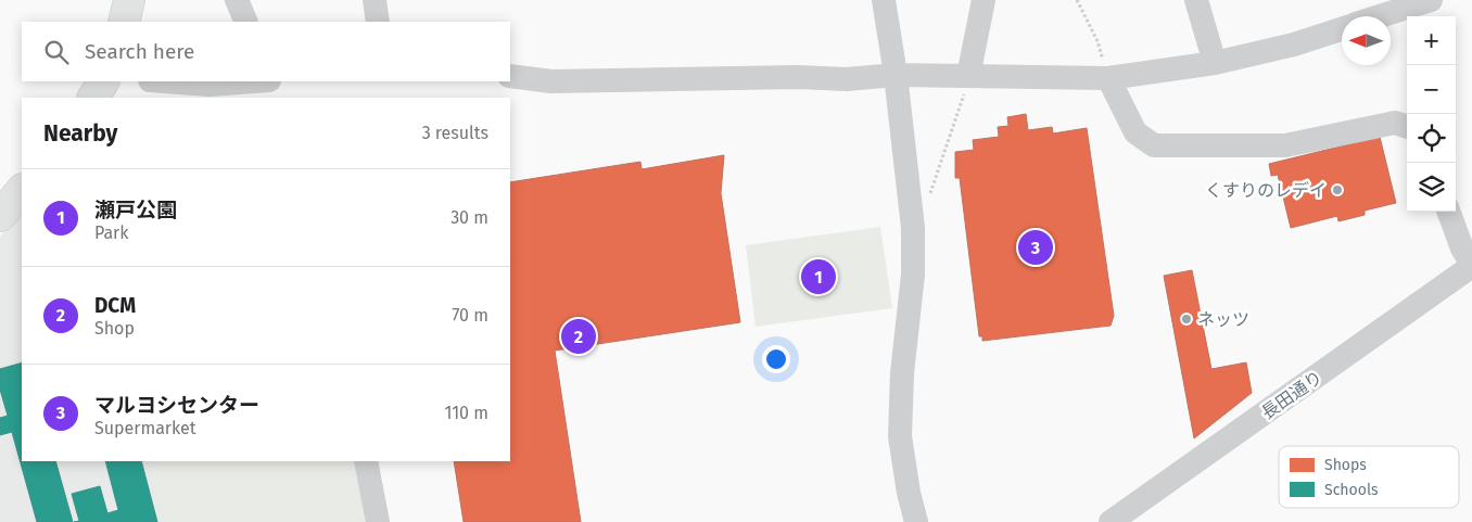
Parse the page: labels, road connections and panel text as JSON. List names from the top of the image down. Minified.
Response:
{"streets":{"street":["長田通り"]},"places":["くすりのレデイ","ネッツ"],"legend":["Shops","Schools"],"north":"left","page":{"map_buttons":["+","−"],"search":"Search here","heading":["Nearby","3 results"],"list":[{"mark":"1","name":"瀬戸公園","note":"Park","value":"30 m"},{"mark":"2","name":"DCM","note":"Shop","value":"70 m"},{"mark":"3","name":"マルヨシセンター","note":"Supermarket","value":"110 m"}],"pins":["3","1","2"]}}
